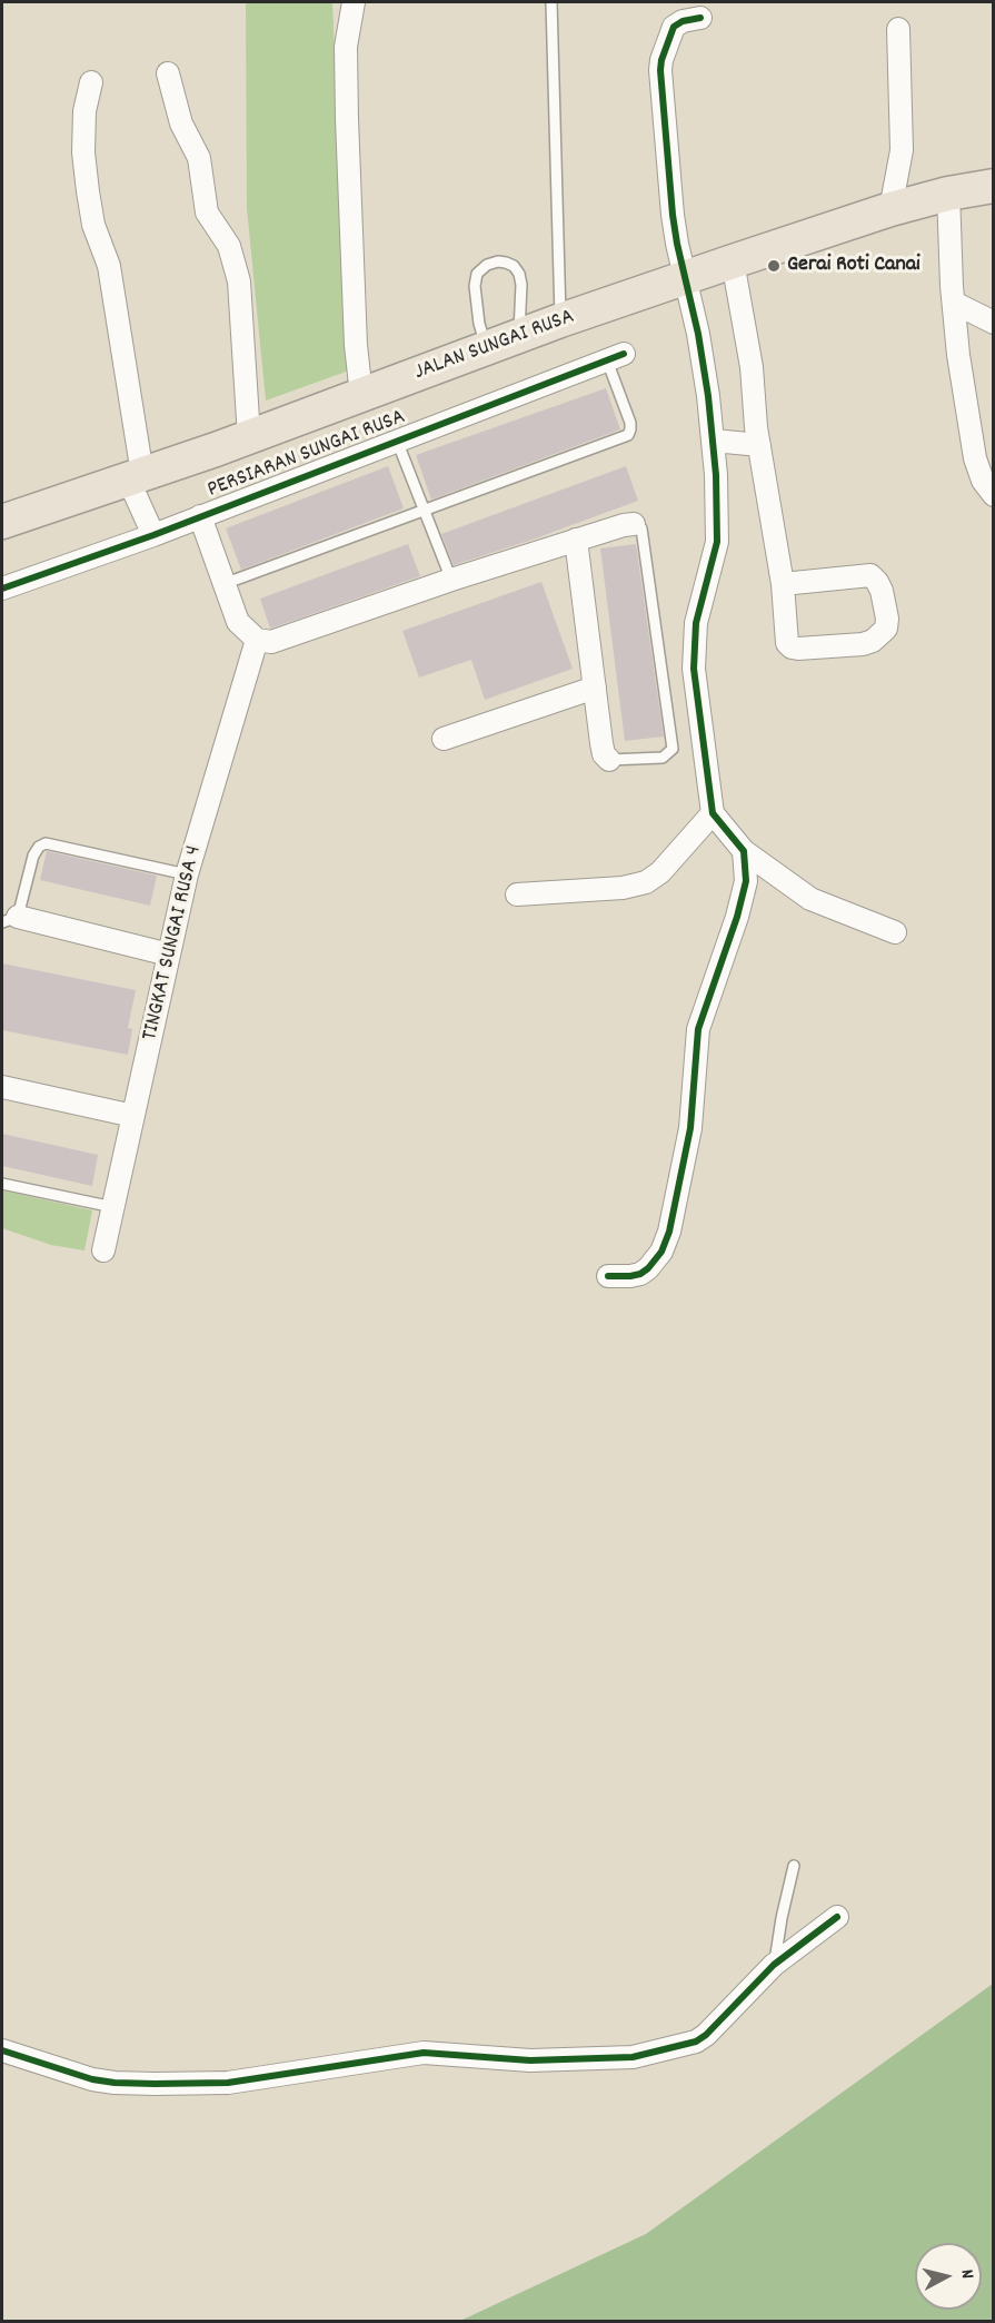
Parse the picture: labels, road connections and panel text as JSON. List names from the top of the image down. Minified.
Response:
{"streets":{"main road":["JALAN SUNGAI RUSA"],"street":["PERSIARAN SUNGAI RUSA","TINGKAT SUNGAI RUSA 4"]},"places":["Gerai Roti Canai"],"north":"right"}
